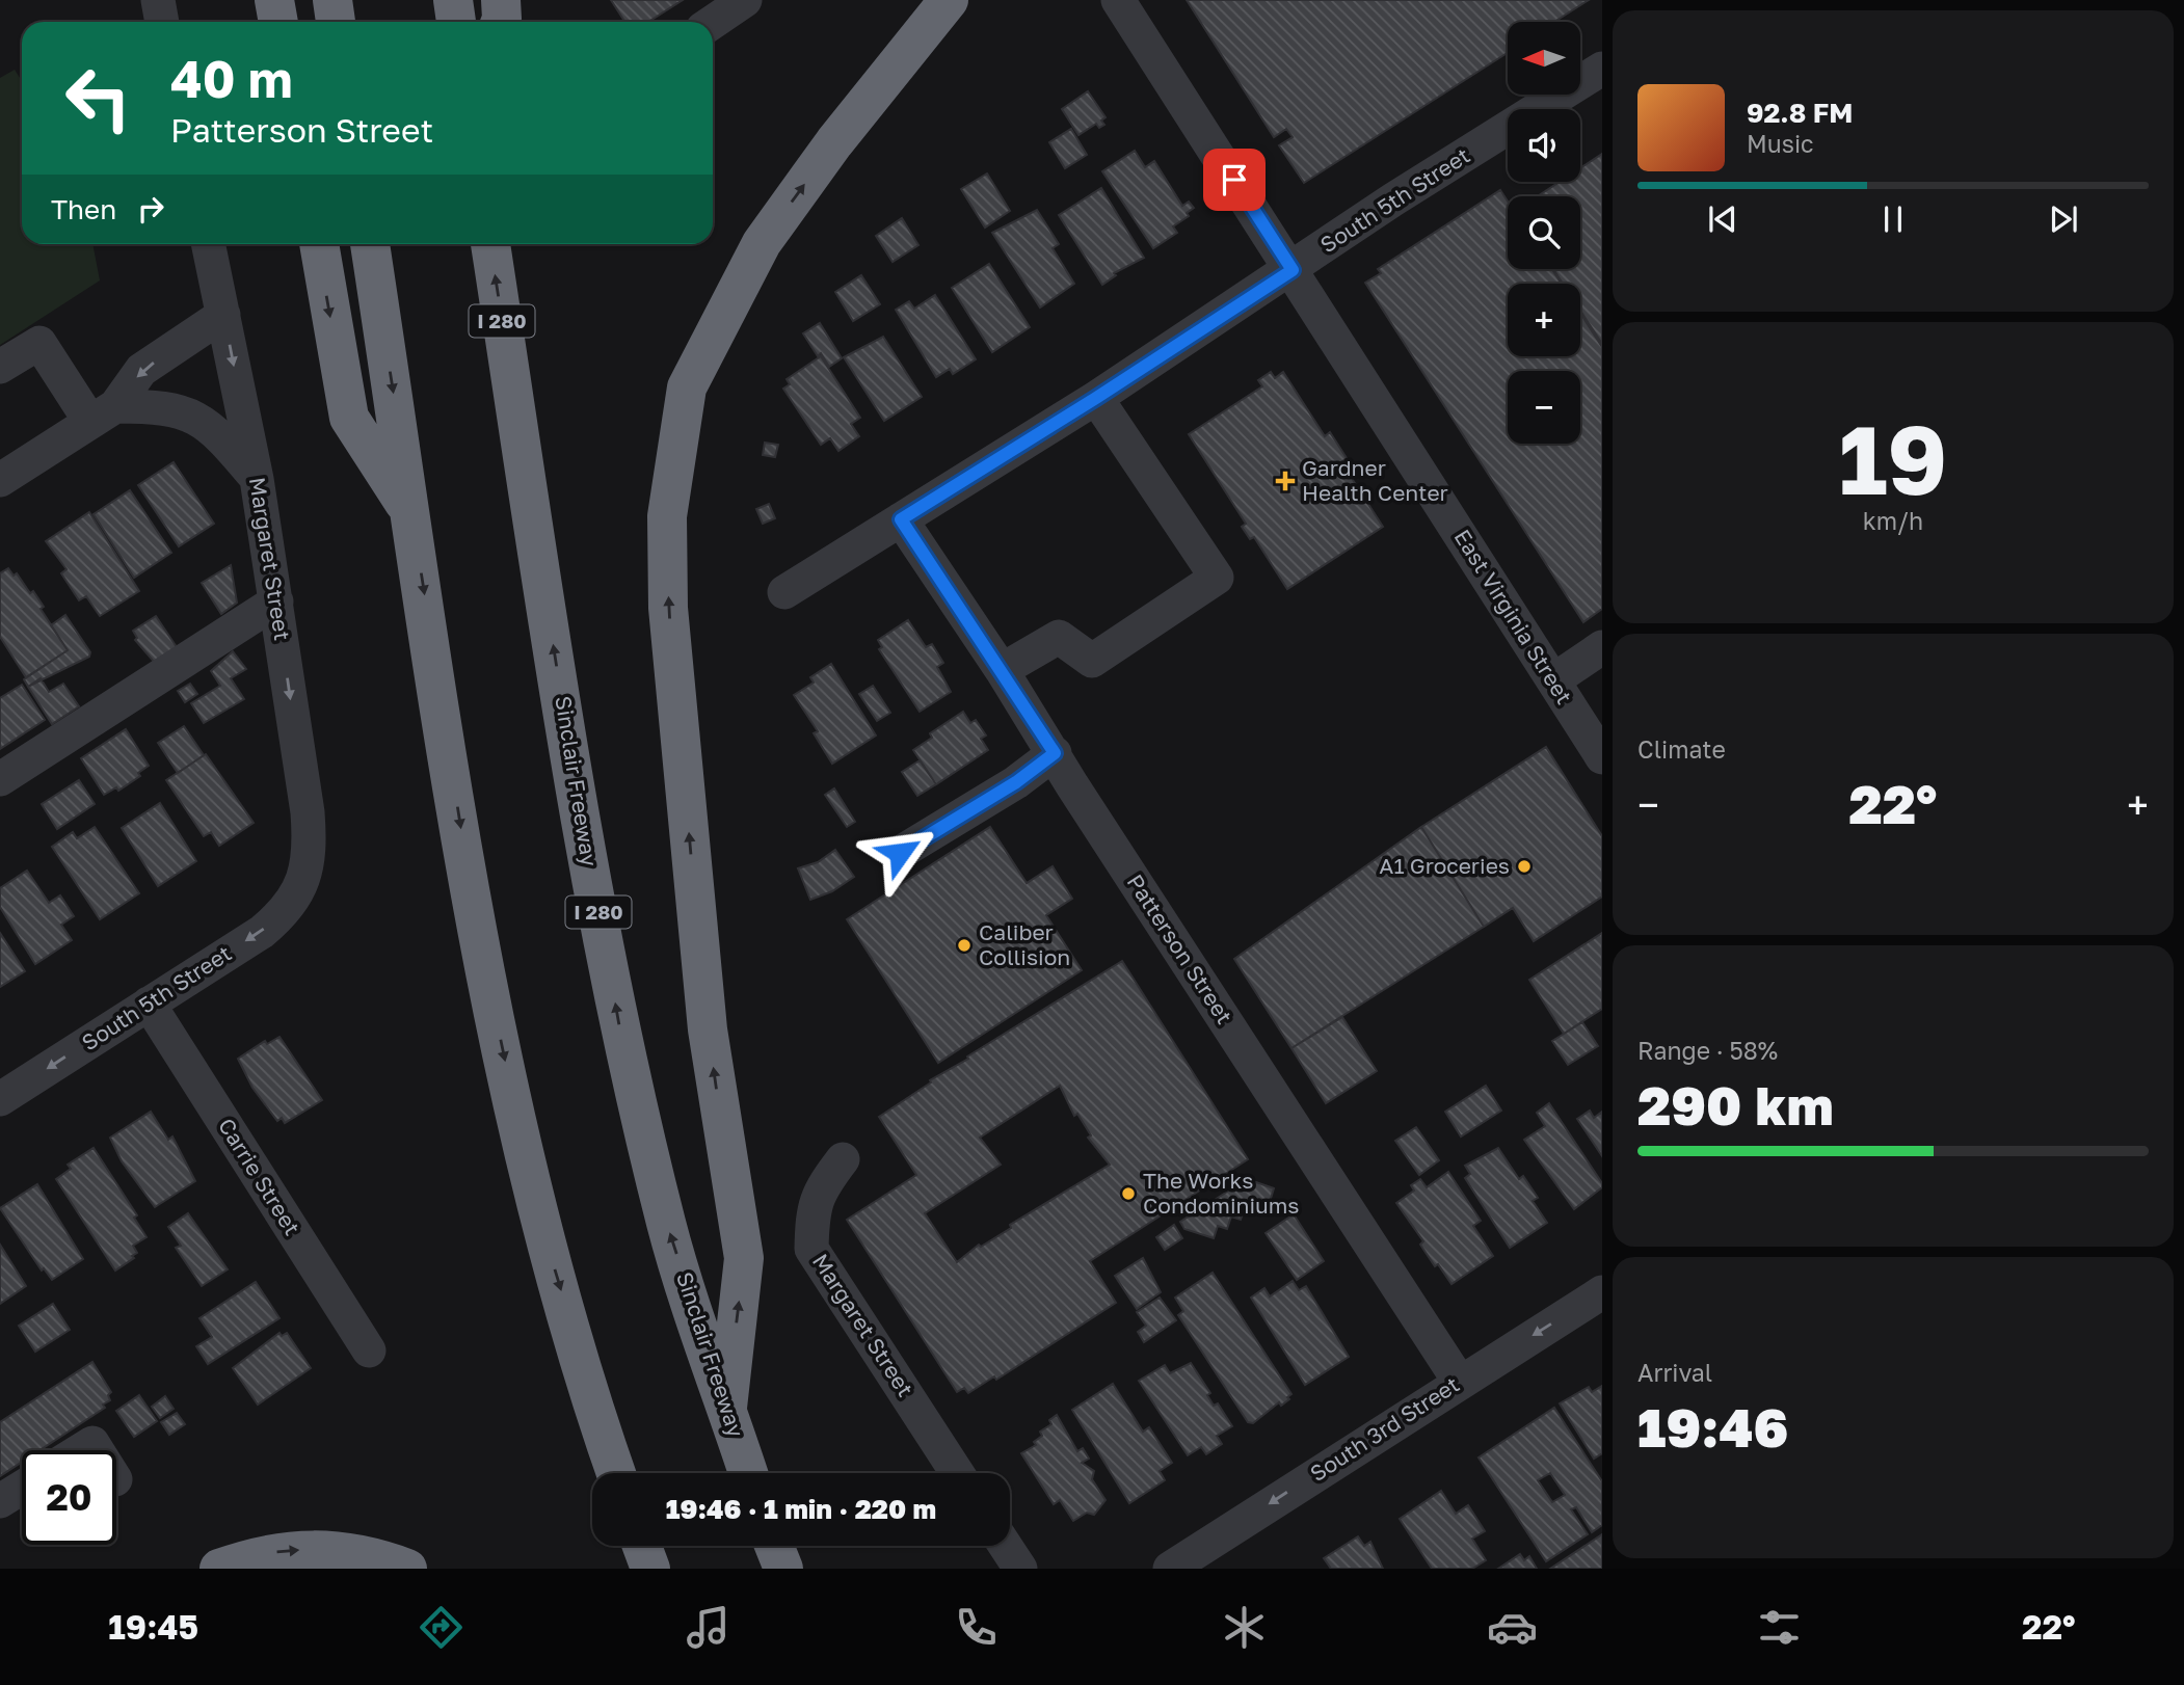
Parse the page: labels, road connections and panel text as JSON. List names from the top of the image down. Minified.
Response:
{"streets":{"highway":["I 280","Sinclair Freeway"],"street":["South 5th Street","Margaret Street","East Virginia Street","Patterson Street","Carrie Street","South 3rd Street"]},"crossings":[["South 5th Street","Margaret Street"],["South 5th Street","East Virginia Street"],["South 5th Street","Patterson Street"],["South 5th Street","Carrie Street"],["Patterson Street","South 3rd Street"]],"one_way":["Margaret Street","South 3rd Street"],"places":{"health":["Gardner Health Center"],"other":["A1 Groceries","Caliber Collision","The Works Condominiums"]},"north":"left","page":{"map_buttons":["+","−"],"turn":["40 m","Patterson Street"],"song":["92.8 FM","Music"],"then":"Then","tile":[["19","km/h"],"Climate",["Range · 58%","290 km"],["Arrival","19:46"]],"heat":["−","22°","+"],"limit":"20","trip":"19:46 · 1 min · 220 m","tabs":["19:45","22°"]}}
